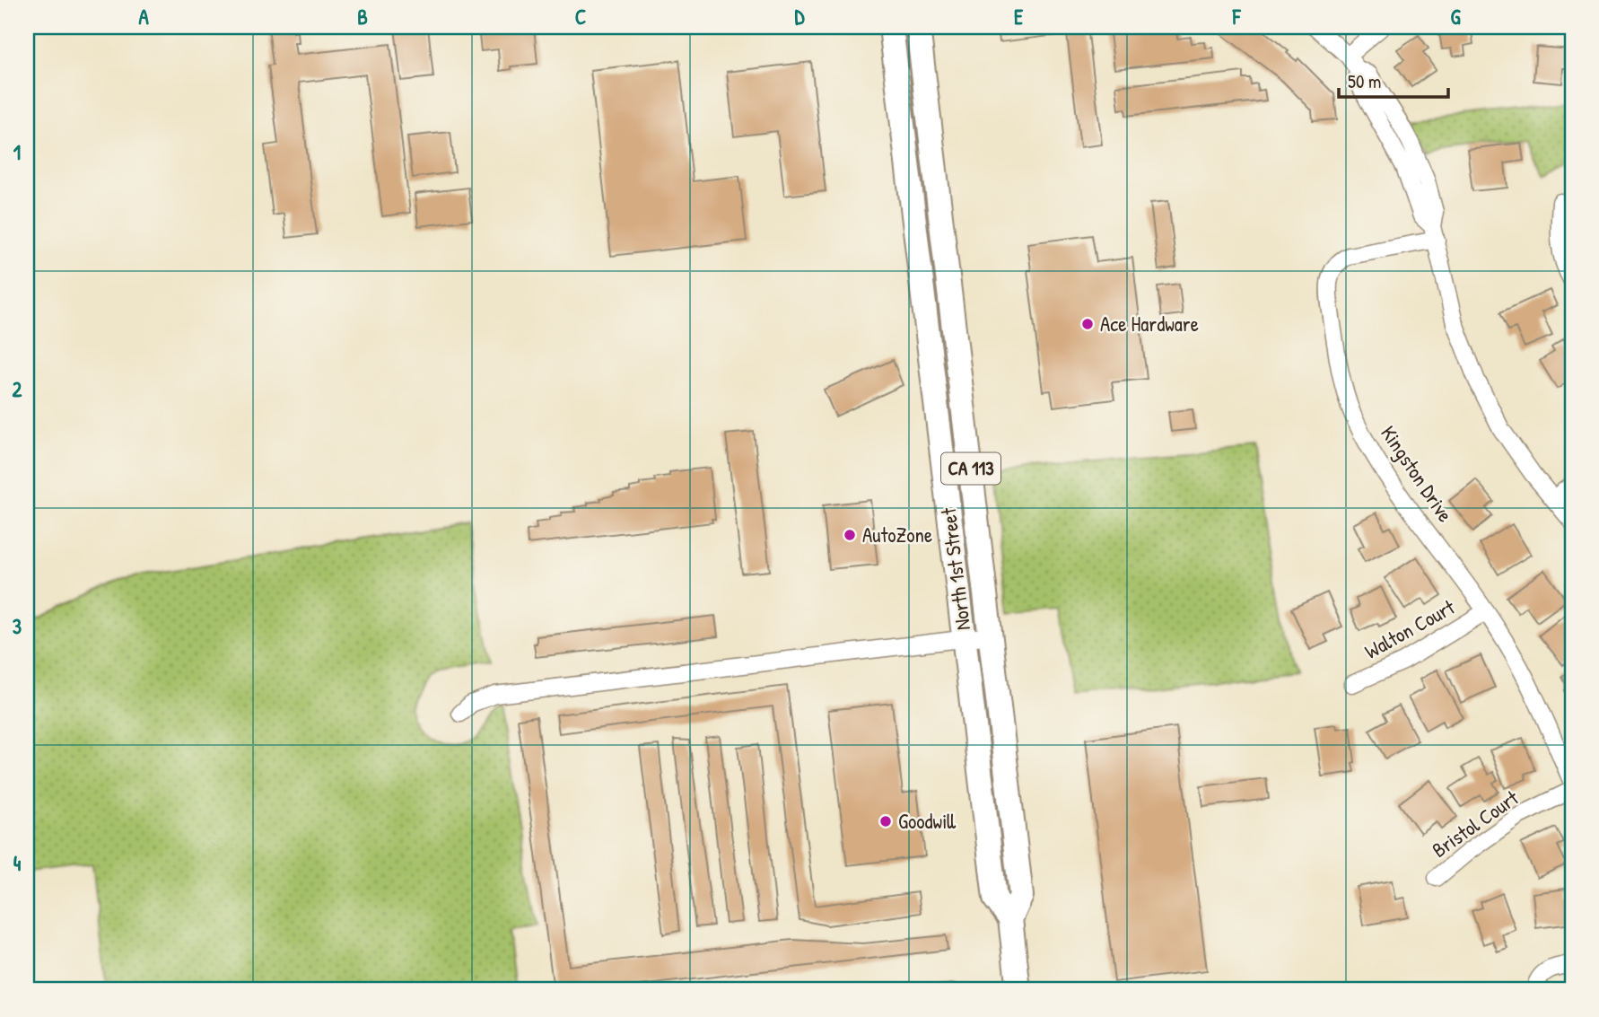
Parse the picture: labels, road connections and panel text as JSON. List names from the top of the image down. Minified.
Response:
{"streets":{"main road":["CA 113","North 1st Street"],"street":["Kingston Drive","Walton Court","Bristol Court"]},"crossings":[["Kingston Drive","Walton Court"]],"places":["Ace Hardware","AutoZone","Goodwill"],"scale_bar":"50 m","grid":{"columns":["A","B","C","D","E","F","G"],"rows":["1","2","3","4"]}}
